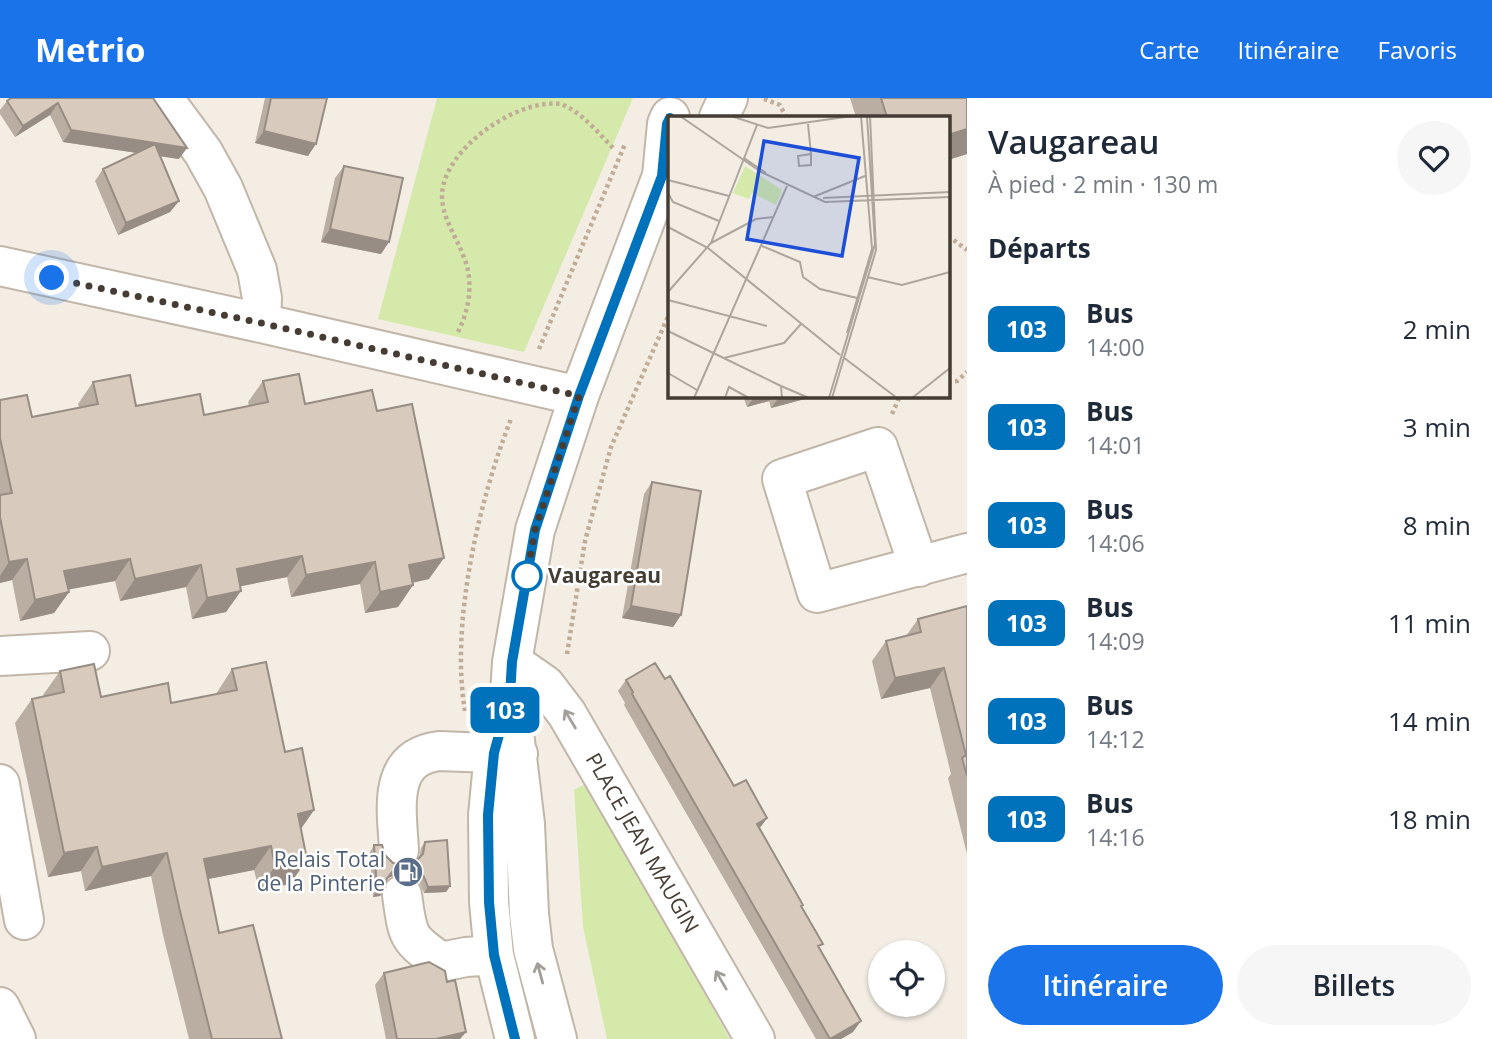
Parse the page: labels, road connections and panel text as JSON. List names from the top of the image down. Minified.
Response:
{"streets":{"street":["PLACE JEAN MAUGIN"]},"places":{"other":["Vaugareau"],"fuel station":["Relais Total de la Pinterie"]},"lines":["bus line 103"],"page":{"header":"Metrio","nav":["Carte","Itinéraire","Favoris"],"on_map":"103","heading":[["Vaugareau","À pied · 2 min · 130 m"],"Départs"],"list":[{"mark":"103","name":"Bus","note":"14:00","value":"2 min"},{"mark":"103","name":"Bus","note":"14:01","value":"3 min"},{"mark":"103","name":"Bus","note":"14:06","value":"8 min"},{"mark":"103","name":"Bus","note":"14:09","value":"11 min"},{"mark":"103","name":"Bus","note":"14:12","value":"14 min"},{"mark":"103","name":"Bus","note":"14:16","value":"18 min"}],"buttons":["Itinéraire","Billets"]}}
